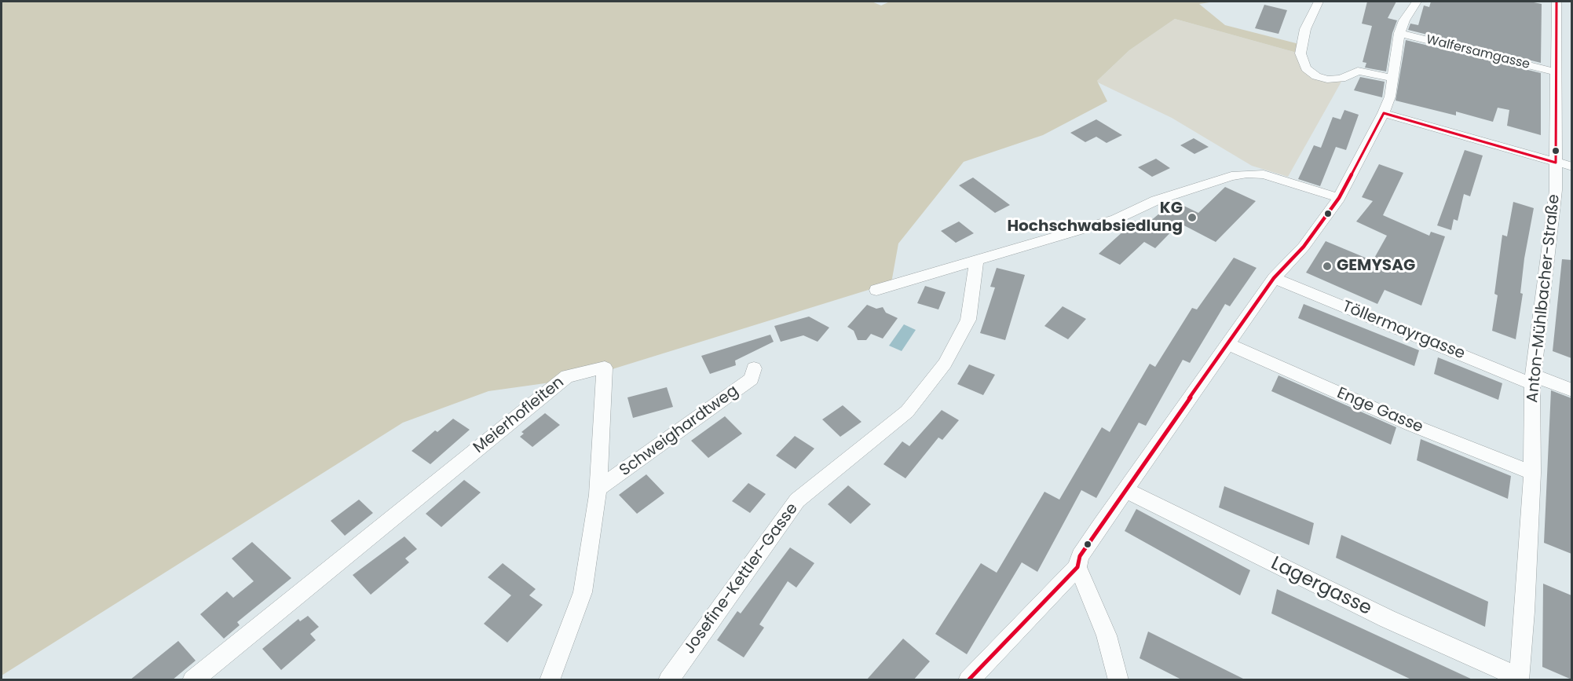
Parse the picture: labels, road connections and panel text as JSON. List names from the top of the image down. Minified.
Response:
{"streets":{"street":["Walfersamgasse","Anton-Mühlbacher-Straße","Töllermayrgasse","Enge Gasse","Meierhofleiten","Schweighardtweg","Josefine-Kettler-Gasse","Lagergasse"]},"crossings":[["Walfersamgasse","Anton-Mühlbacher-Straße"],["Anton-Mühlbacher-Straße","Töllermayrgasse"],["Anton-Mühlbacher-Straße","Enge Gasse"],["Anton-Mühlbacher-Straße","Lagergasse"],["Meierhofleiten","Schweighardtweg"]],"places":["KG Hochschwabsiedlung","GEMYSAG"]}
